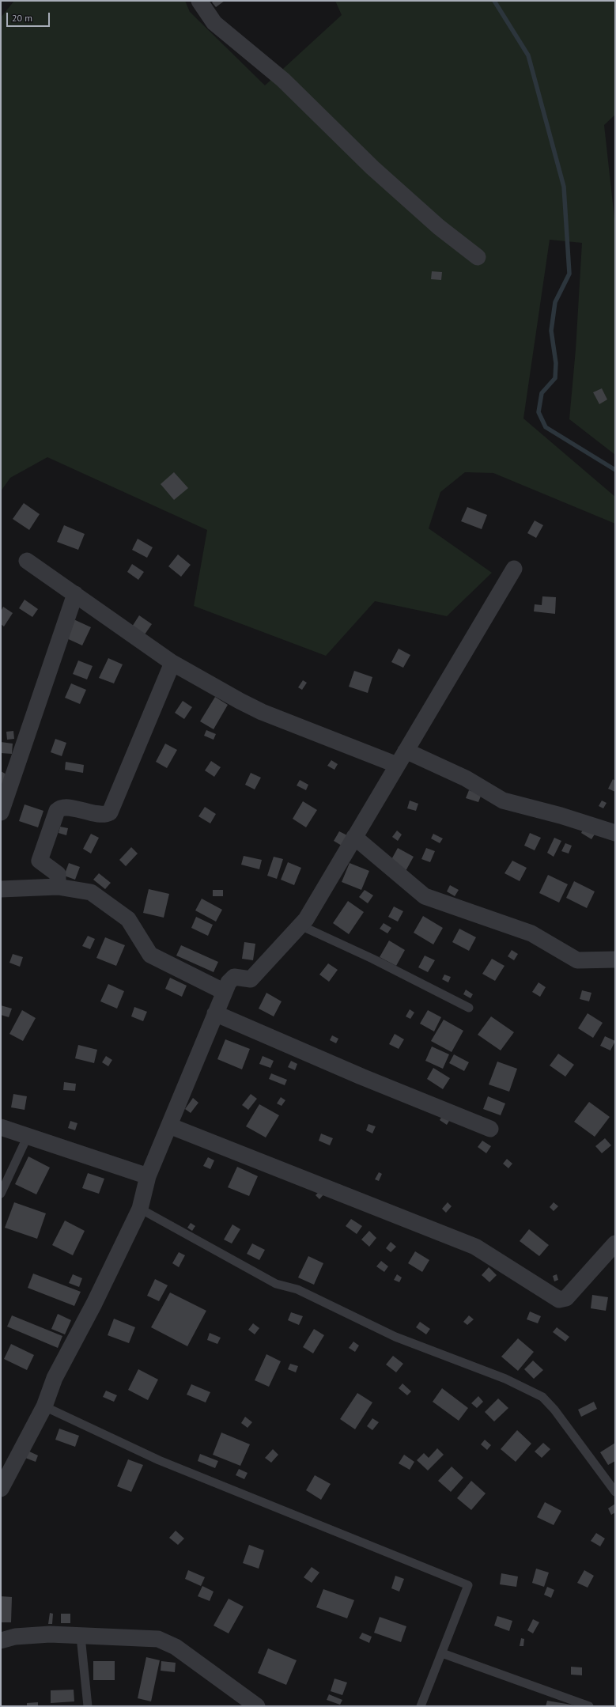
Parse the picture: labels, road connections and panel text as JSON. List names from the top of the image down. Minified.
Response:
{"scale_bar":"20 m"}
